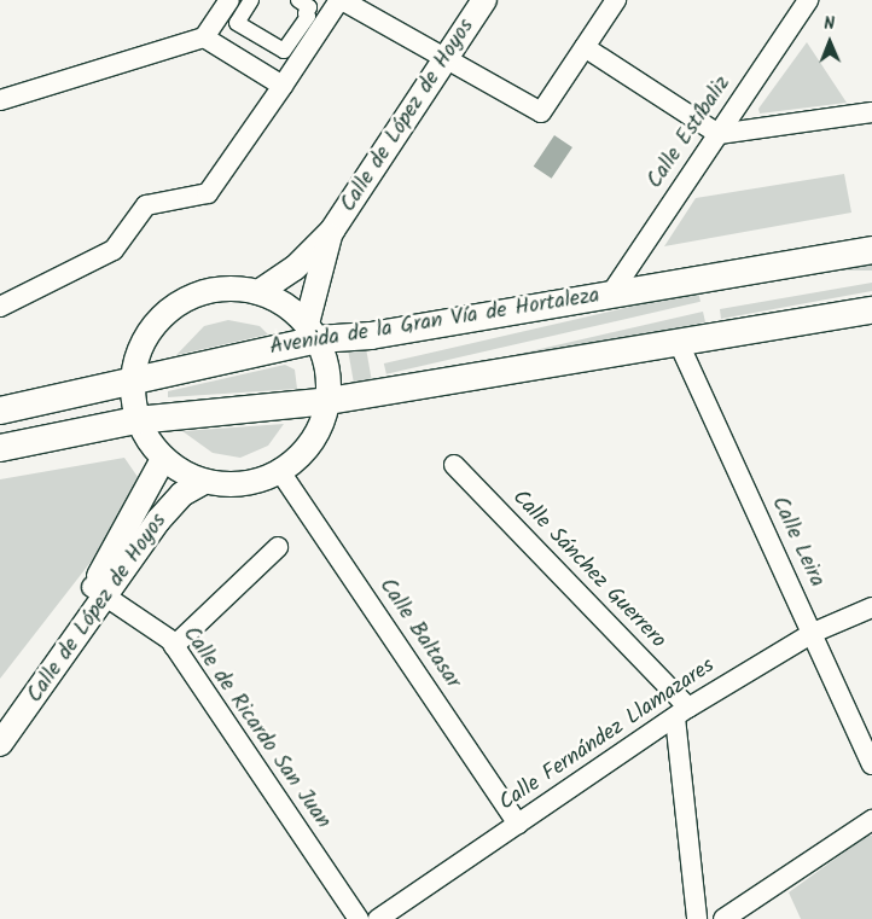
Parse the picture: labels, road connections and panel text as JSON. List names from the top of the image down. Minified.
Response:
{"streets":{"main road":["Avenida de la Gran Vía de Hortaleza"],"street":["Calle de López de Hoyos","Calle Estíbaliz","Calle Leira","Calle Sánchez Guerrero","Calle Baltasar","Calle de Ricardo San Juan","Calle Fernández Llamazares"]},"crossings":[["Calle de López de Hoyos","Avenida de la Gran Vía de Hortaleza"],["Calle de López de Hoyos","Calle de Ricardo San Juan"],["Calle Estíbaliz","Avenida de la Gran Vía de Hortaleza"],["Calle Leira","Calle Fernández Llamazares"],["Calle Sánchez Guerrero","Calle Fernández Llamazares"],["Calle Baltasar","Calle Fernández Llamazares"]],"north":"top"}
